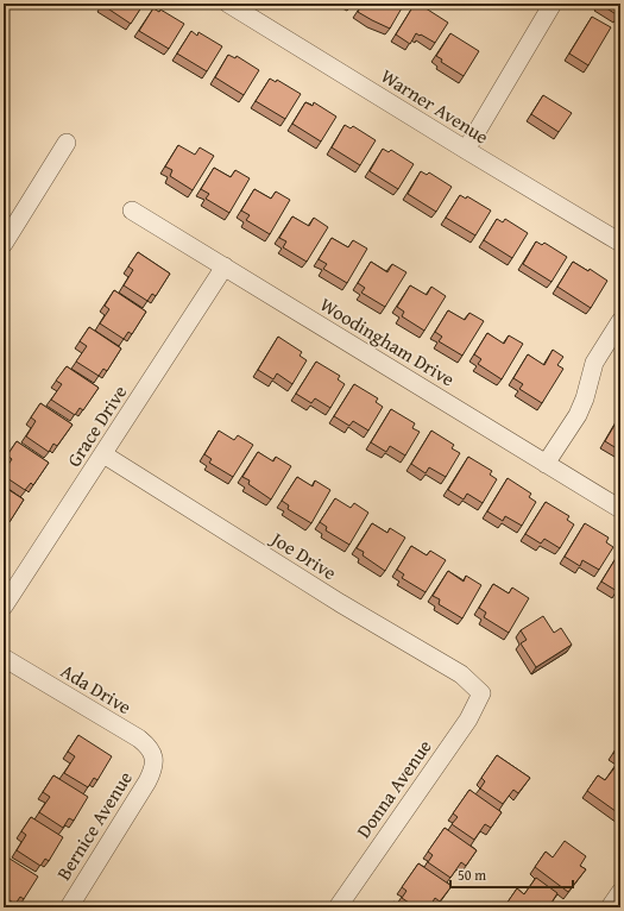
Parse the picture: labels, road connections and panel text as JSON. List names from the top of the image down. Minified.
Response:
{"streets":{"street":["Warner Avenue","Woodingham Drive","Grace Drive","Joe Drive","Ada Drive","Donna Avenue","Bernice Avenue"]},"crossings":[["Woodingham Drive","Grace Drive"],["Grace Drive","Joe Drive"],["Joe Drive","Donna Avenue"],["Ada Drive","Bernice Avenue"]],"scale_bar":"50 m"}
